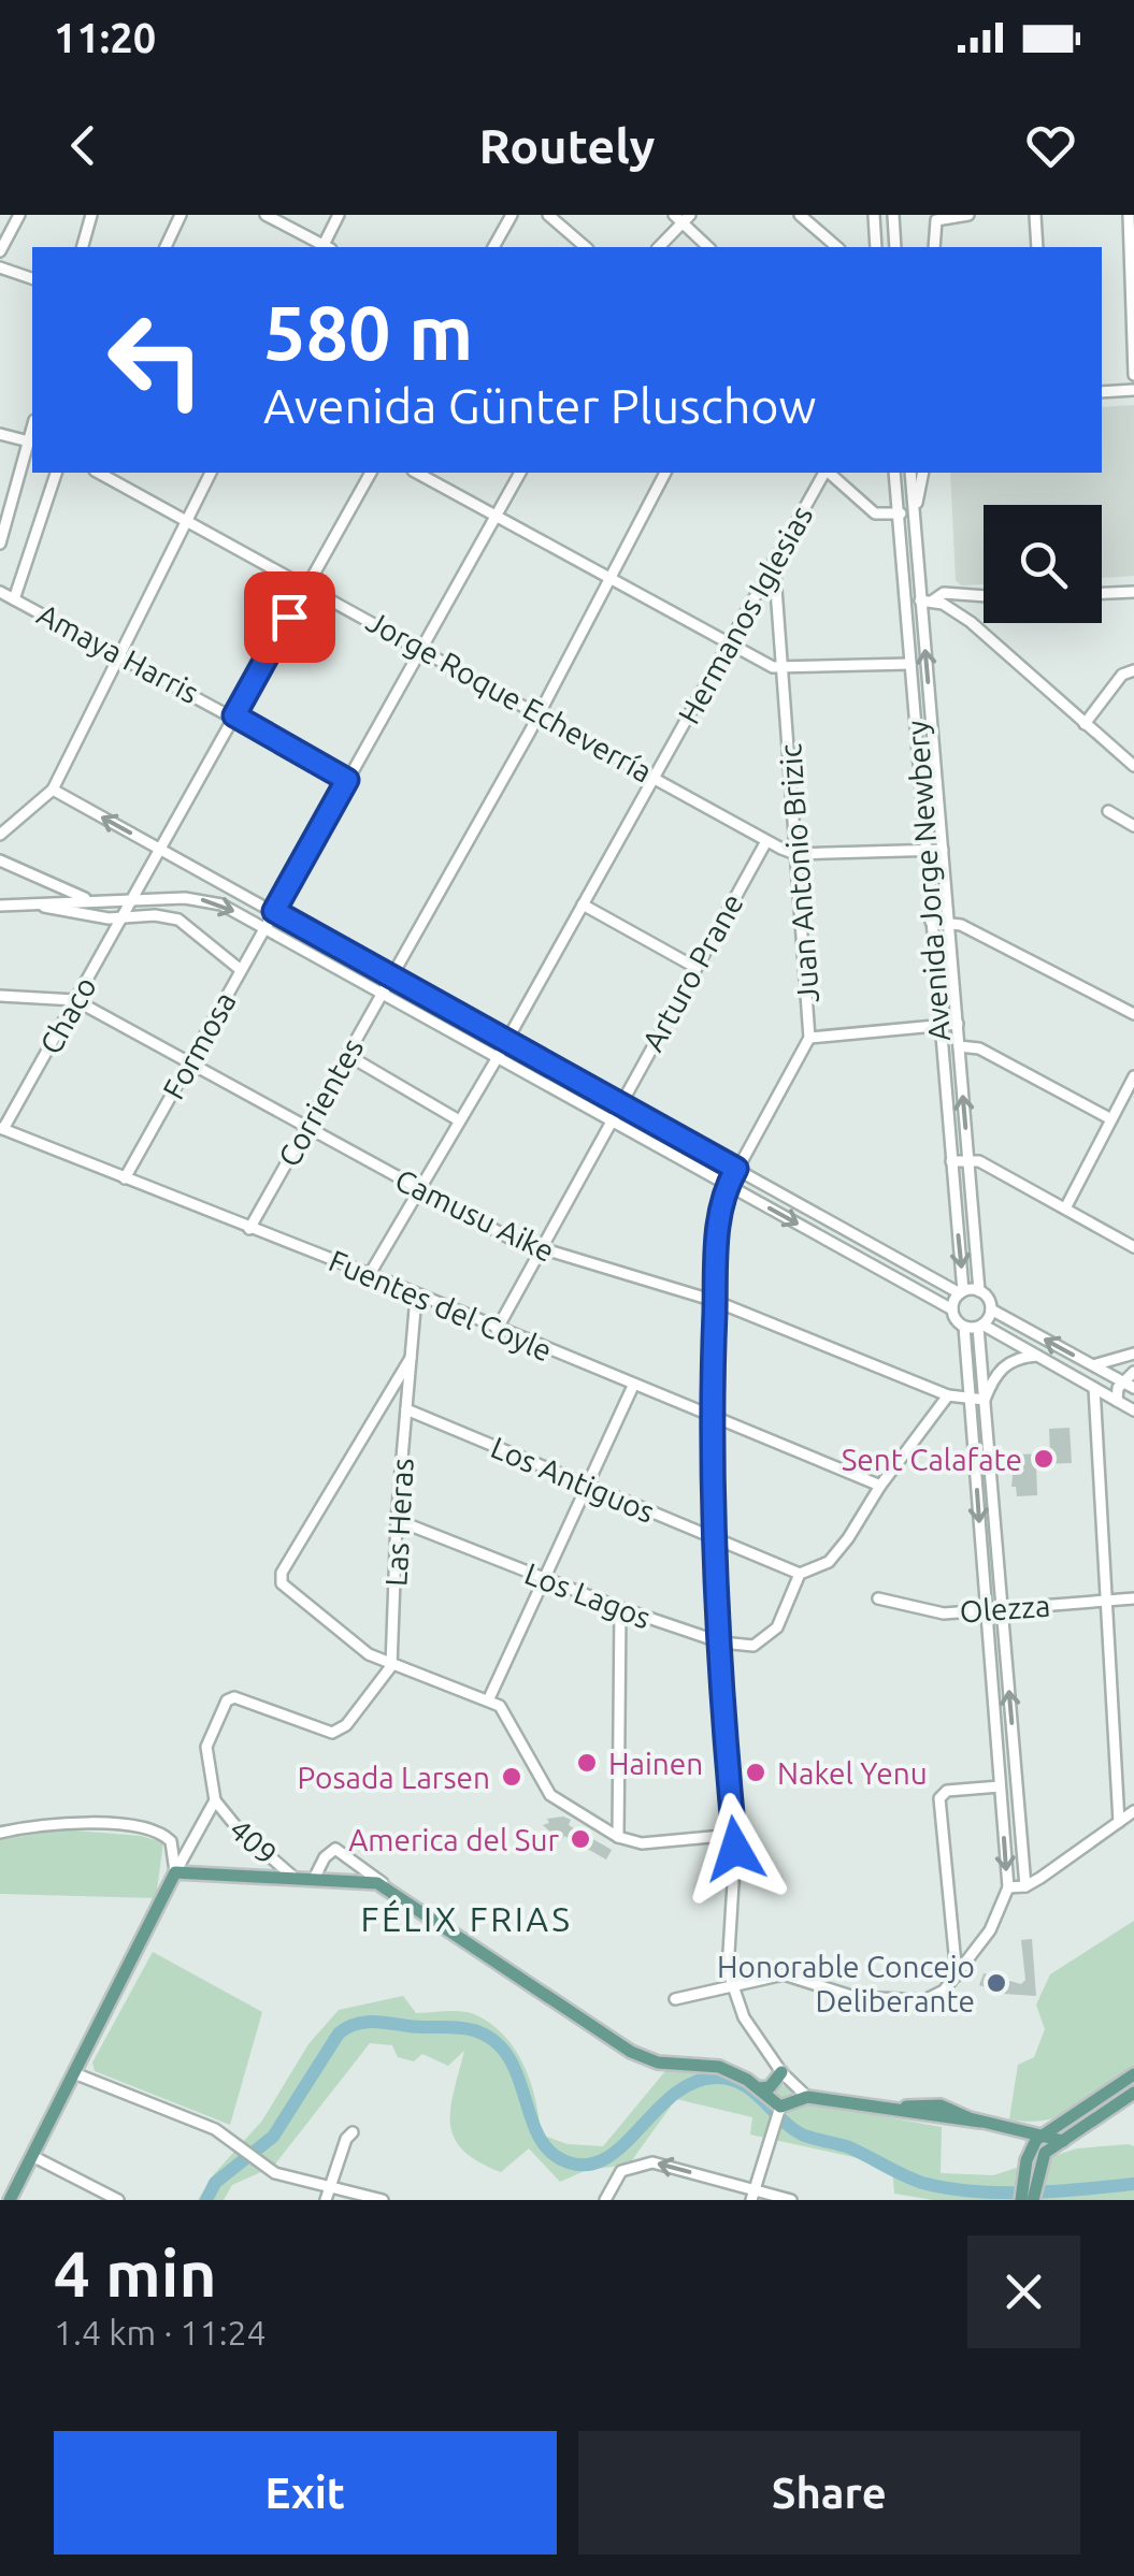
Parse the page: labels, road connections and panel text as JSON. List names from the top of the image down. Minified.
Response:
{"streets":{"street":["Hermanos Iglesias","Amaya Harris","Jorge Roque Echeverría","Juan Antonio Brizic","Avenida Jorge Newbery","Arturo Prane","Chaco","Formosa","Corrientes","Camusu Aike","Fuentes del Coyle","Los Antiguos","Las Heras","Los Lagos","Olezza","409"]},"crossings":[["Hermanos Iglesias","Jorge Roque Echeverría"],["Hermanos Iglesias","Juan Antonio Brizic"],["Hermanos Iglesias","Camusu Aike"],["Hermanos Iglesias","Fuentes del Coyle"],["Amaya Harris","Chaco"],["Amaya Harris","Formosa"],["Jorge Roque Echeverría","Juan Antonio Brizic"],["Jorge Roque Echeverría","Avenida Jorge Newbery"],["Jorge Roque Echeverría","Arturo Prane"],["Jorge Roque Echeverría","Chaco"],["Jorge Roque Echeverría","Formosa"],["Jorge Roque Echeverría","Corrientes"],["Arturo Prane","Camusu Aike"],["Arturo Prane","Fuentes del Coyle"],["Chaco","Camusu Aike"],["Chaco","Fuentes del Coyle"],["Formosa","Camusu Aike"],["Formosa","Fuentes del Coyle"],["Corrientes","Camusu Aike"],["Corrientes","Fuentes del Coyle"],["Fuentes del Coyle","Las Heras"],["Los Antiguos","Las Heras"],["Los Antiguos","Los Lagos"],["Las Heras","Los Lagos"]],"districts":["FÉLIX FRIAS"],"places":["Sent Calafate","Hainen","Nakel Yenu","Posada Larsen","America del Sur","Honorable Concejo Deliberante"],"page":{"status":"11:20","header":"Routely","turn":["580 m","Avenida Günter Pluschow"],"heading":["4 min","1.4 km · 11:24"],"buttons":["Exit","Share"]}}
